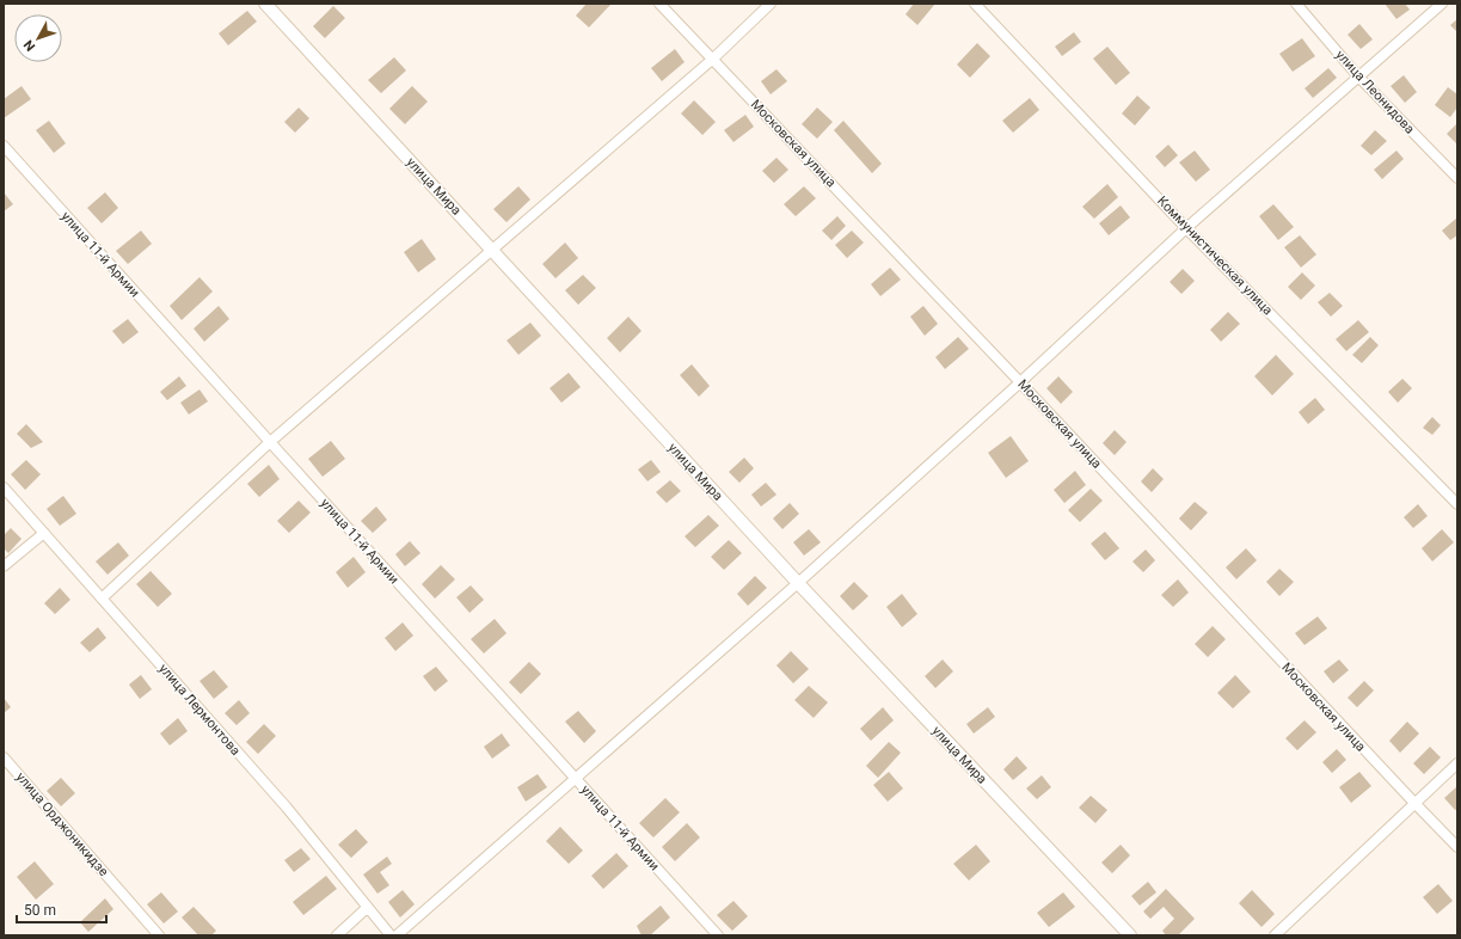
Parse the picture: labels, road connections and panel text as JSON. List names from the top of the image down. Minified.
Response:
{"streets":{"street":["улица Леонидова","Московская улица","улица Мира","улица 11-й Армии","Коммунистическая улица","улица Лермонтова","улица Орджоникидзе"]},"scale_bar":"50 m","north":"bottom left"}
